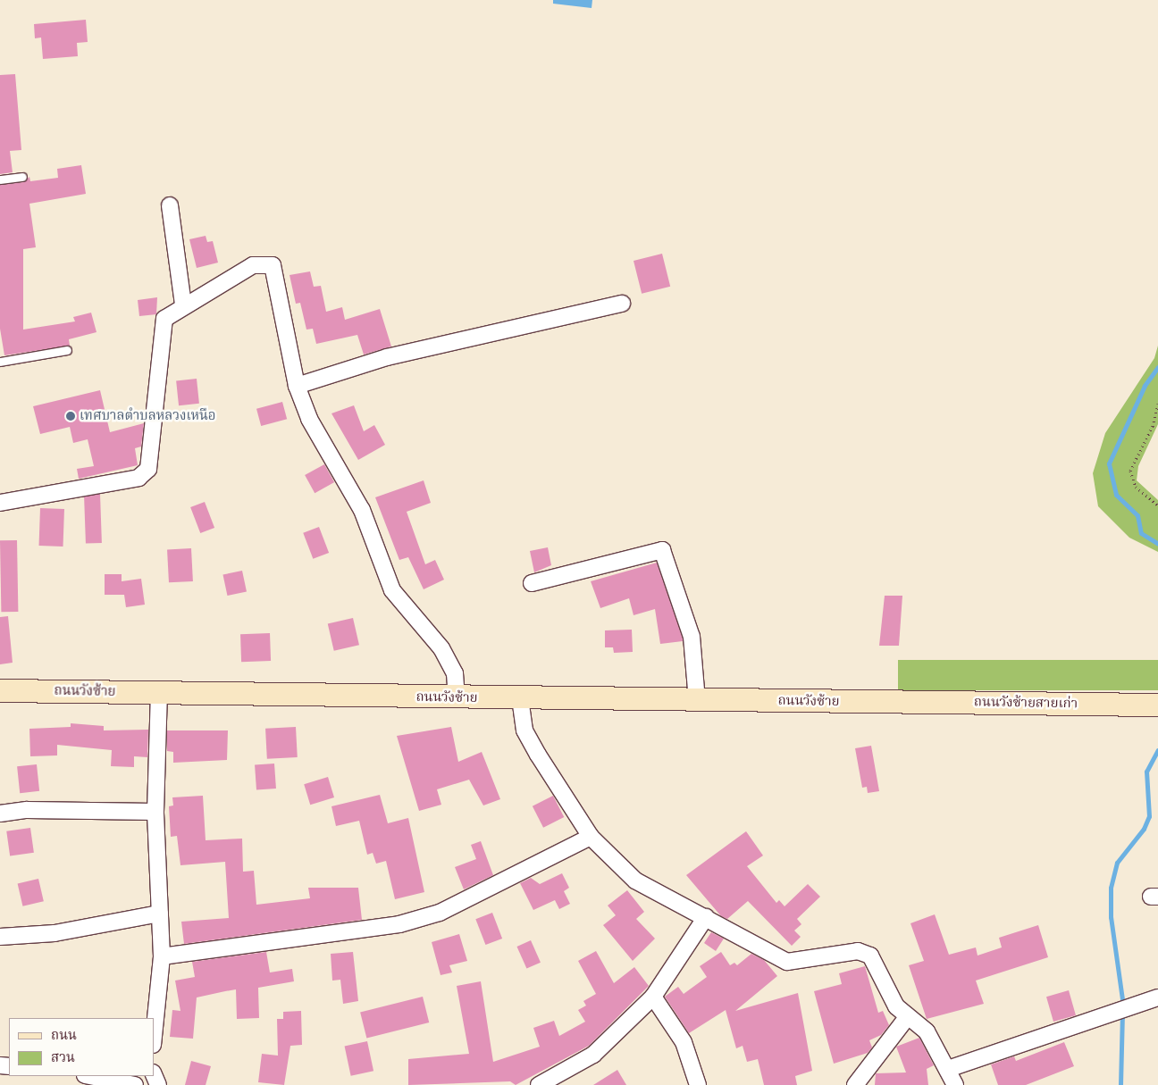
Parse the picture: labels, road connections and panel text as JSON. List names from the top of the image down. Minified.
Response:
{"streets":{"main road":["ถนนวังซ้าย","ถนนวังซ้ายสายเก่า"]},"crossings":[["ถนนวังซ้าย","ถนนวังซ้ายสายเก่า"]],"places":["เทศบาลตำบลหลวงเหนือ"],"legend":["ถนน","สวน"]}
